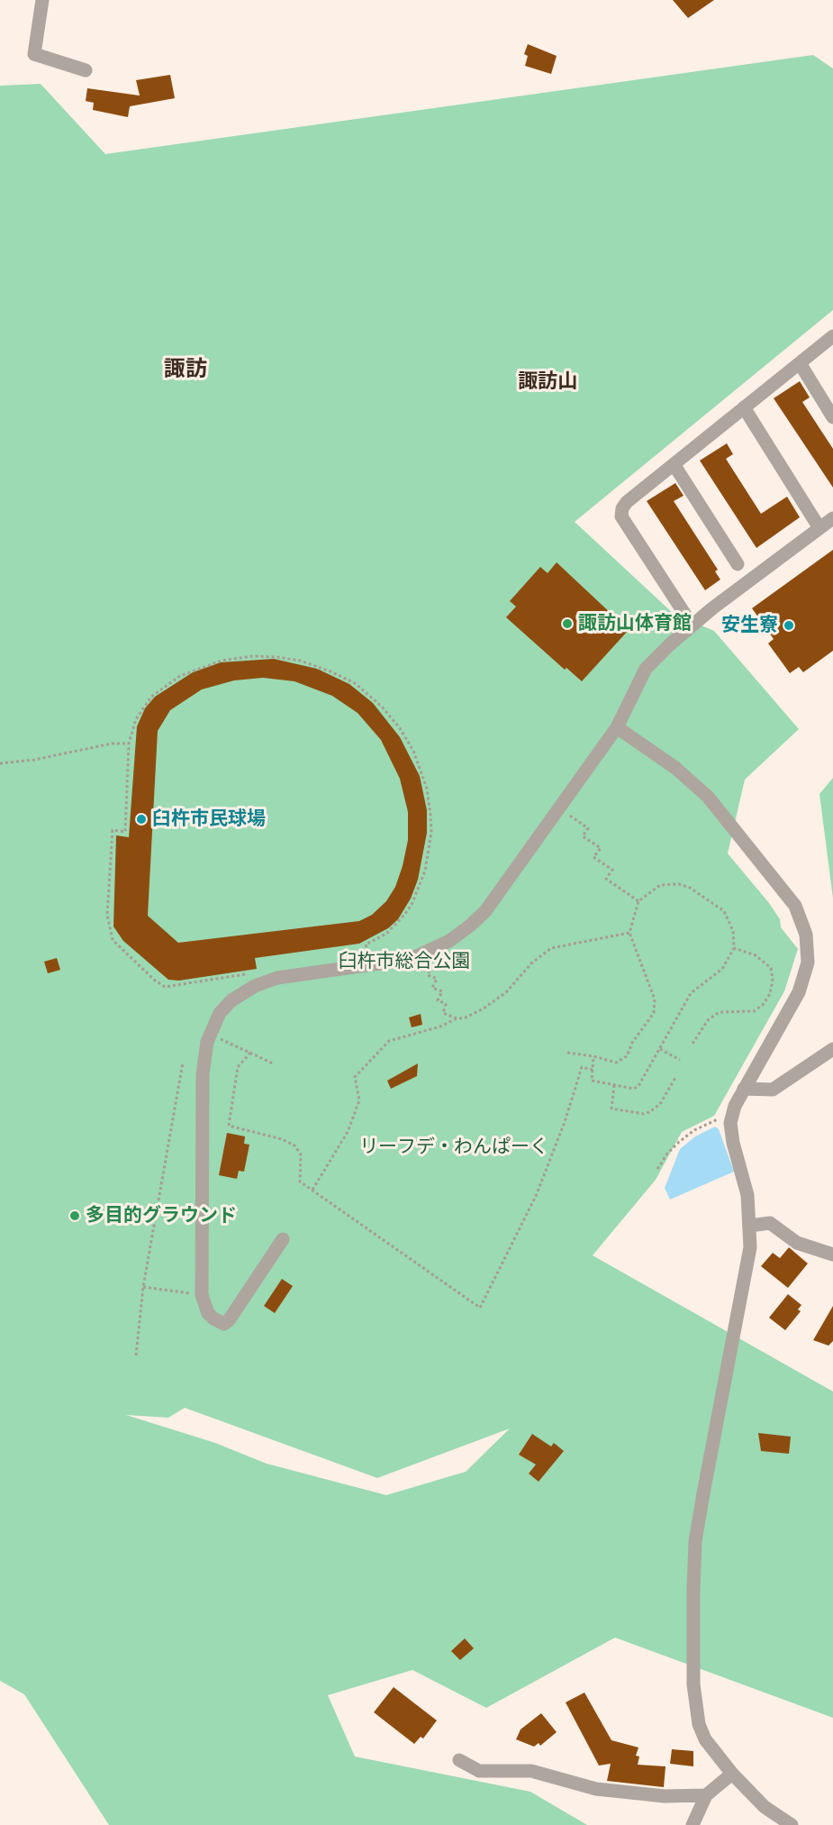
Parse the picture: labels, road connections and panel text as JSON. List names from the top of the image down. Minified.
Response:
{"districts":["諏訪","諏訪山"],"parks":["臼杵市総合公園","リーフデ・わんぱーく"],"places":["諏訪山体育館","安生寮","臼杵市民球場","多目的グラウンド"]}
